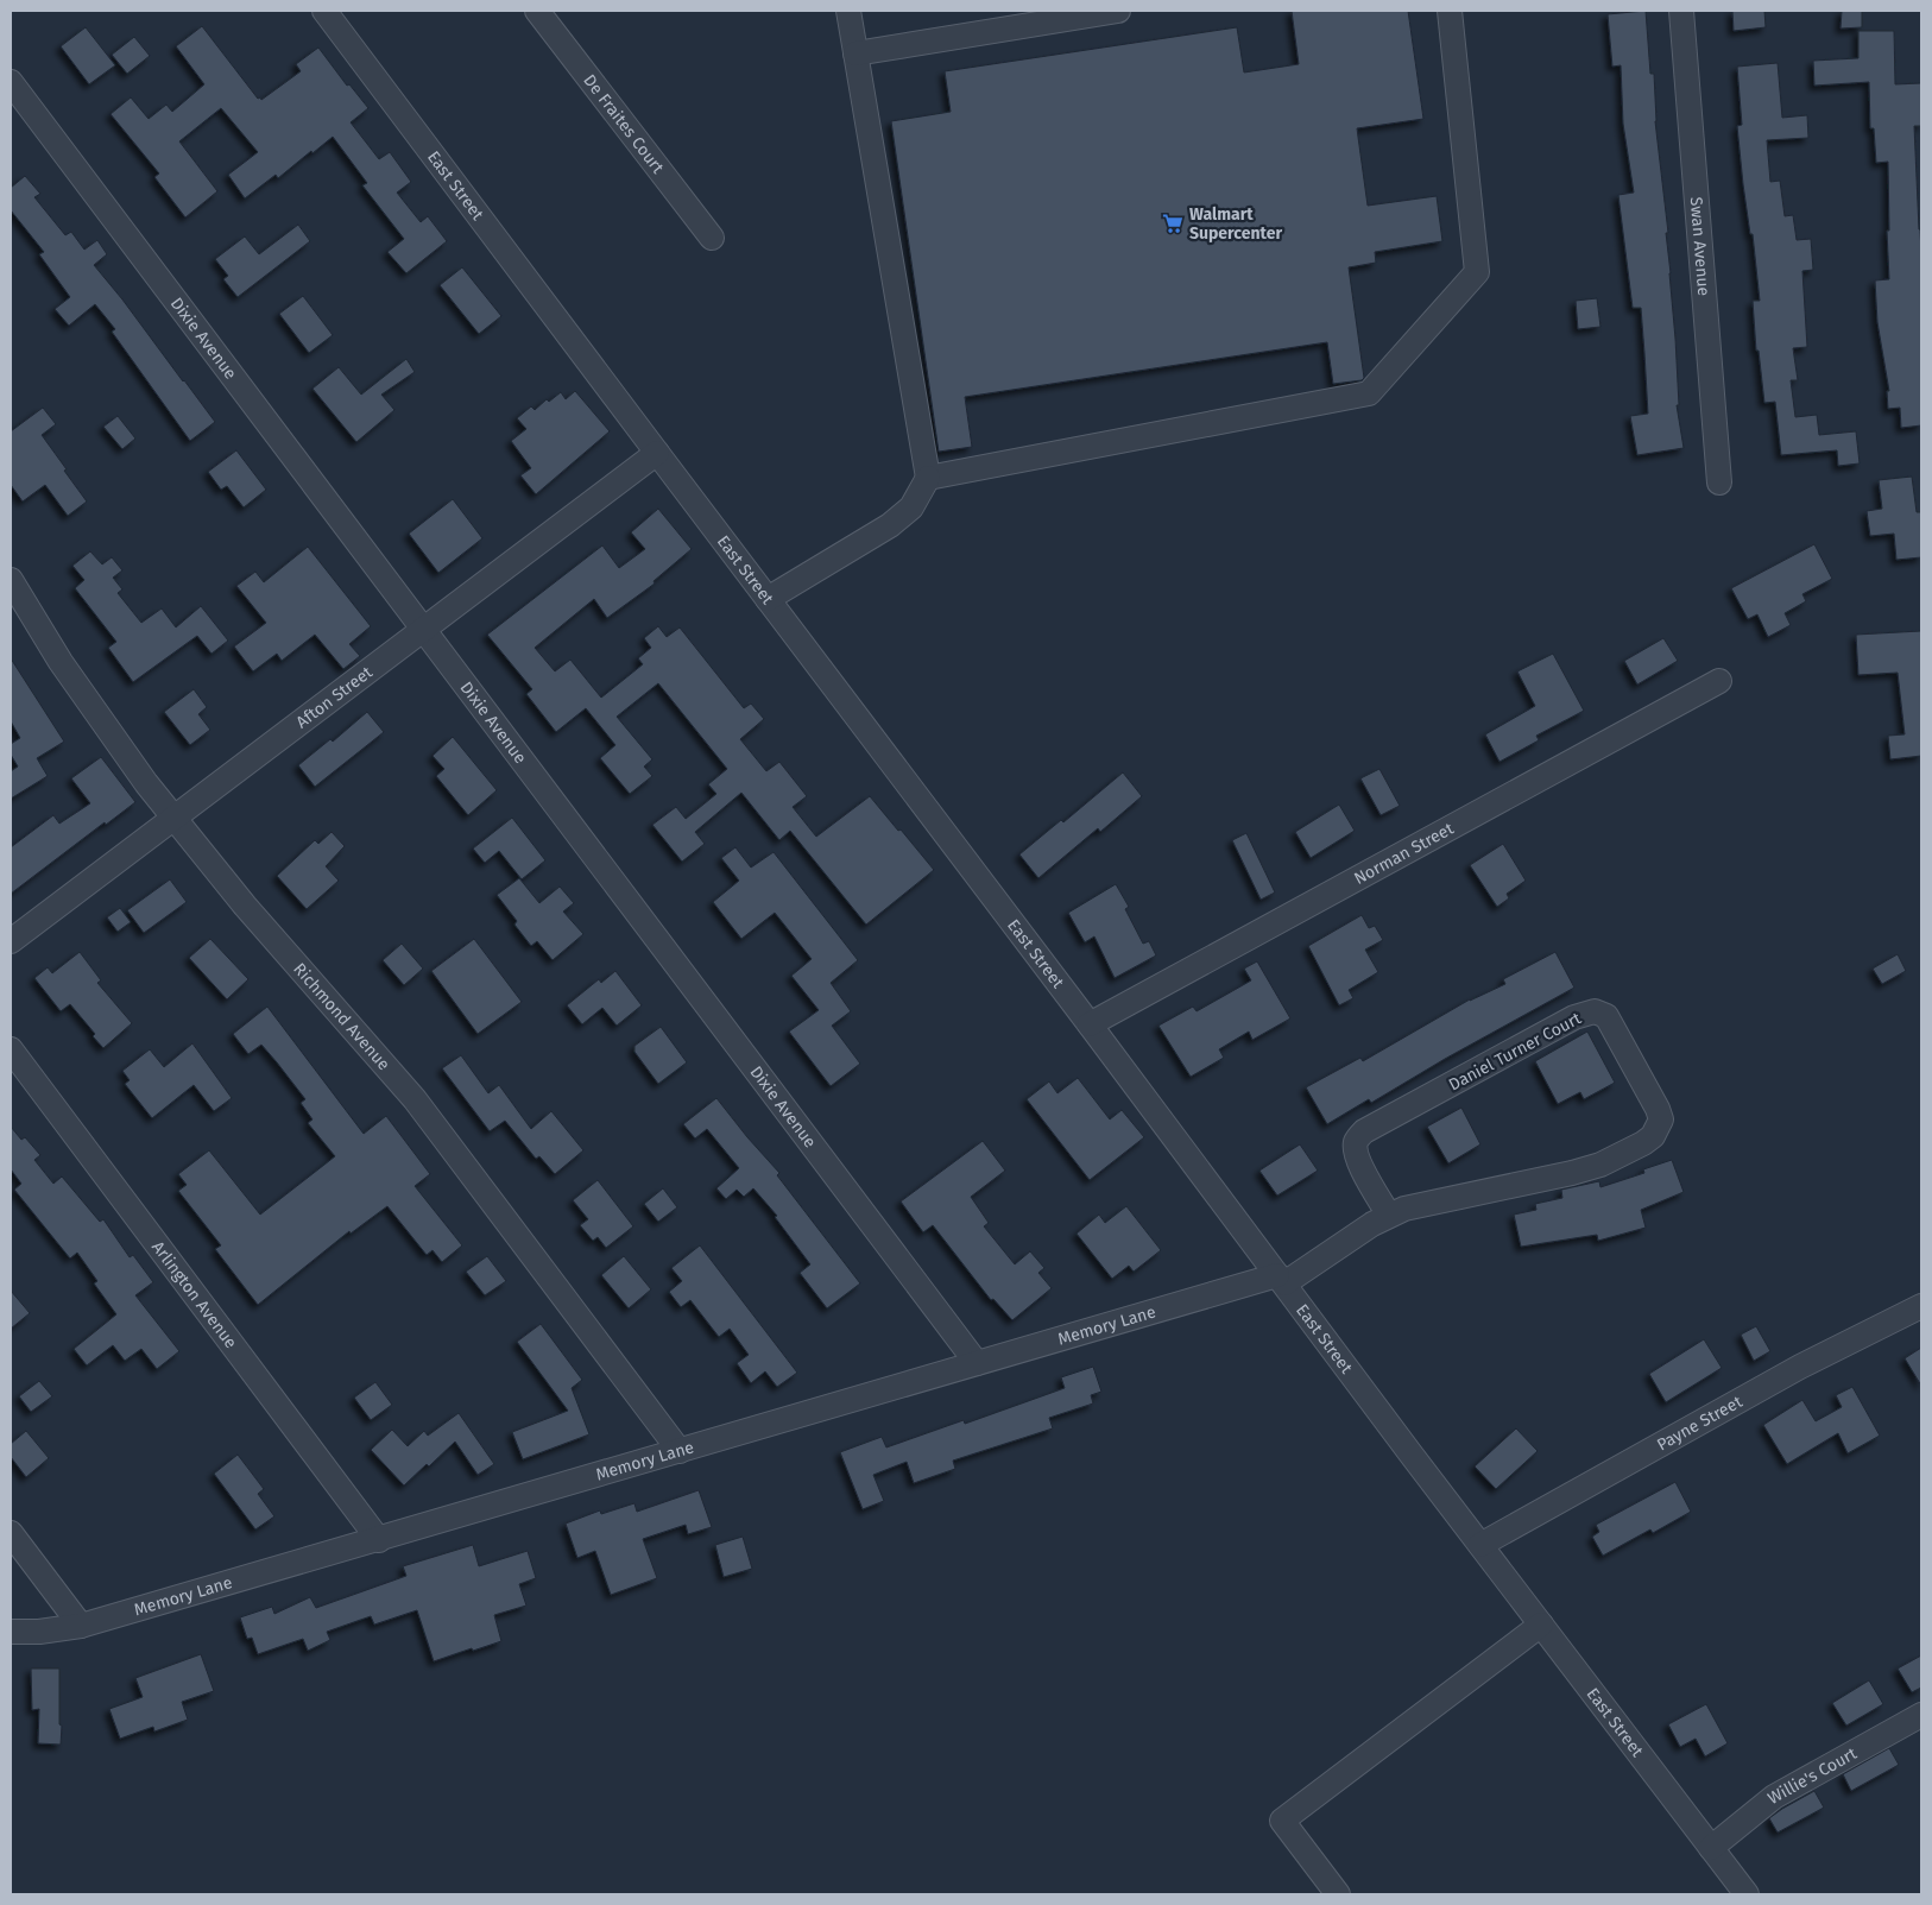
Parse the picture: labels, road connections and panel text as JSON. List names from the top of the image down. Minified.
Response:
{"streets":{"street":["De Fraites Court","East Street","Swan Avenue","Dixie Avenue","Afton Street","Norman Street","Richmond Avenue","Daniel Turner Court","Arlington Avenue","Memory Lane","Payne Street","Willie's Court"]},"crossings":[["East Street","Afton Street"],["East Street","Norman Street"],["East Street","Daniel Turner Court"],["East Street","Memory Lane"],["East Street","Payne Street"],["East Street","Willie's Court"],["Dixie Avenue","Afton Street"],["Dixie Avenue","Memory Lane"],["Afton Street","Richmond Avenue"],["Richmond Avenue","Memory Lane"],["Daniel Turner Court","Memory Lane"],["Arlington Avenue","Memory Lane"]],"places":{"supermarket":["Walmart Supercenter"]}}
